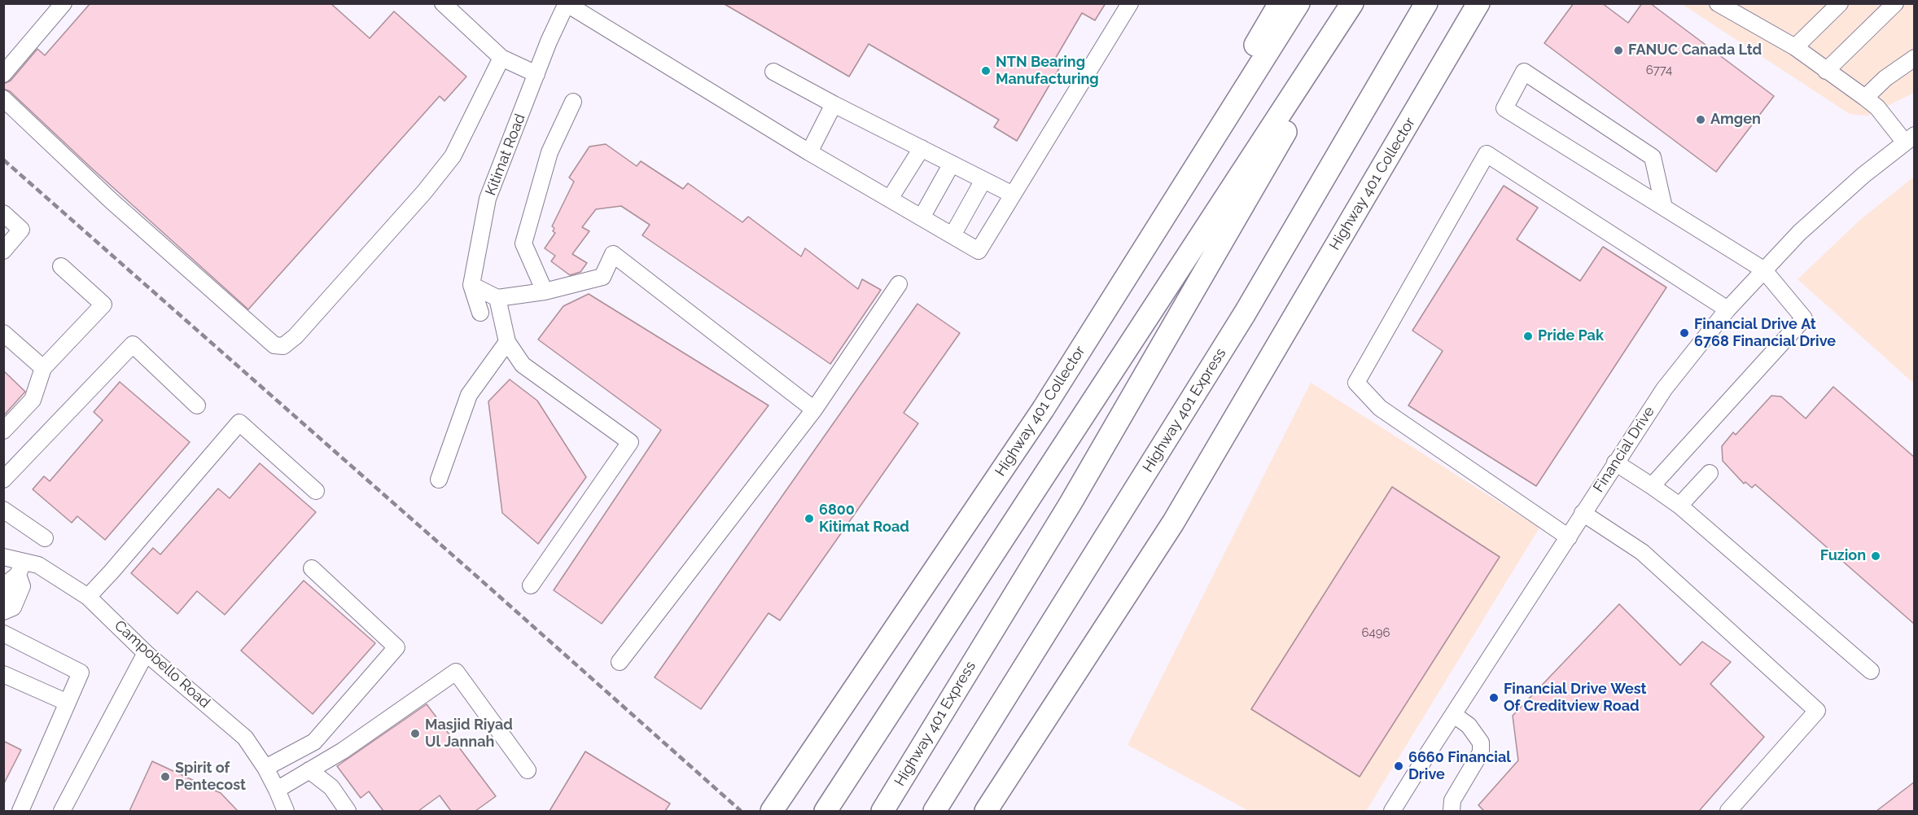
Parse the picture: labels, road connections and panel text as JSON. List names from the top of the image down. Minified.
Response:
{"streets":{"highway":["Highway 401 Collector","Highway 401 Express"],"street":["Kitimat Road","Financial Drive","Campobello Road"]},"places":["FANUC Canada Ltd","NTN Bearing Manufacturing","Amgen","Financial Drive At 6768 Financial Drive","Pride Pak","6800 Kitimat Road","Fuzion","Financial Drive West Of Creditview Road","Masjid Riyad Ul Jannah","6660 Financial Drive","Spirit of Pentecost"],"house_numbers":["6774","6496"]}
